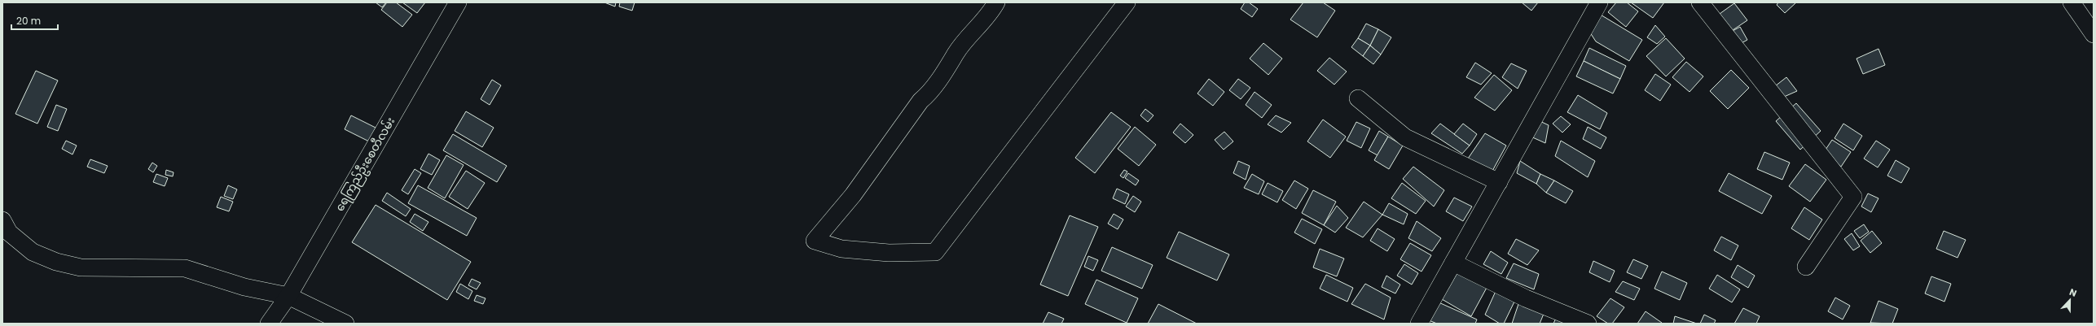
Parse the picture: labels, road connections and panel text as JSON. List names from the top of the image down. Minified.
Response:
{"streets":{"street":["ရေကြည်ဦးစေတီလမ်း"]},"scale_bar":"20 m","north":"top"}
